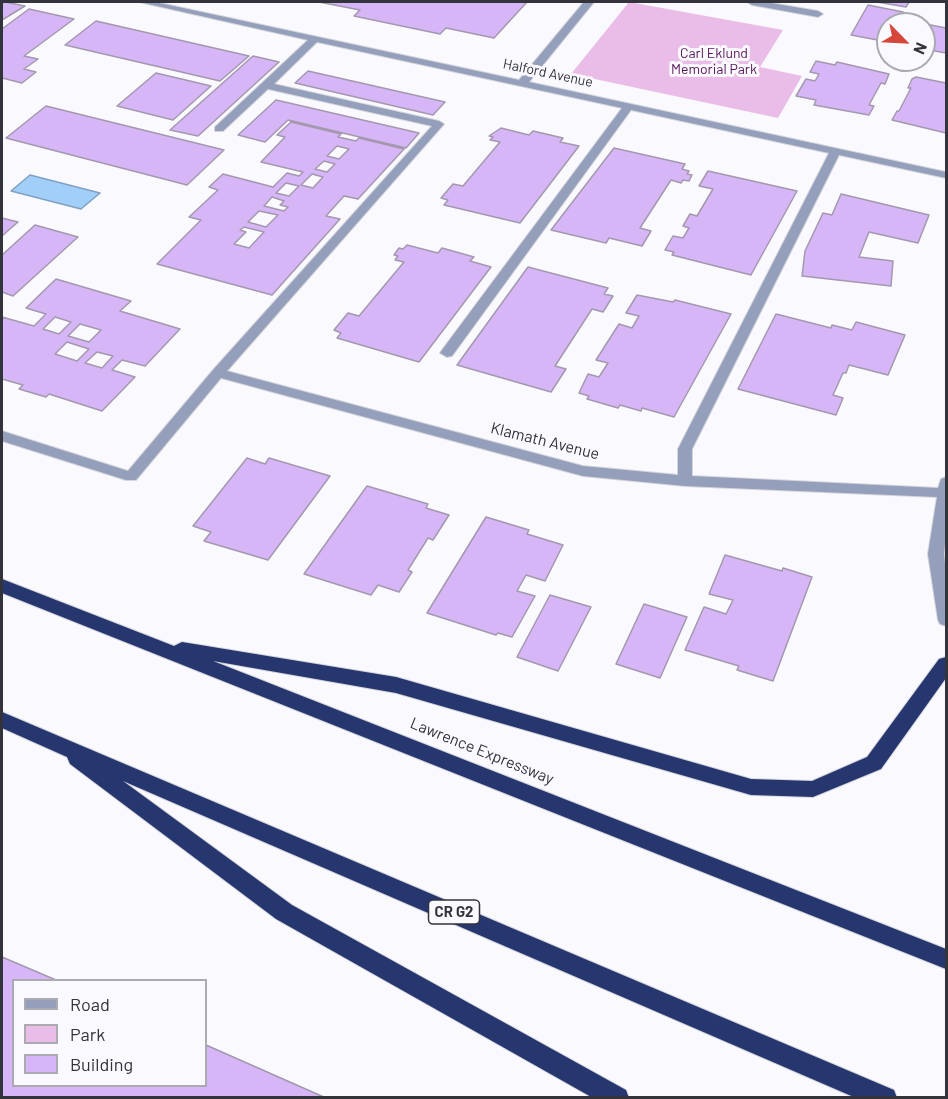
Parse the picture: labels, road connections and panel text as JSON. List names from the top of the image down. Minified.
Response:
{"streets":{"highway":["Lawrence Expressway","CR G2"],"street":["Halford Avenue","Klamath Avenue"]},"parks":["Carl Eklund Memorial Park"],"legend":["Road","Park","Building"],"north":"bottom right"}
